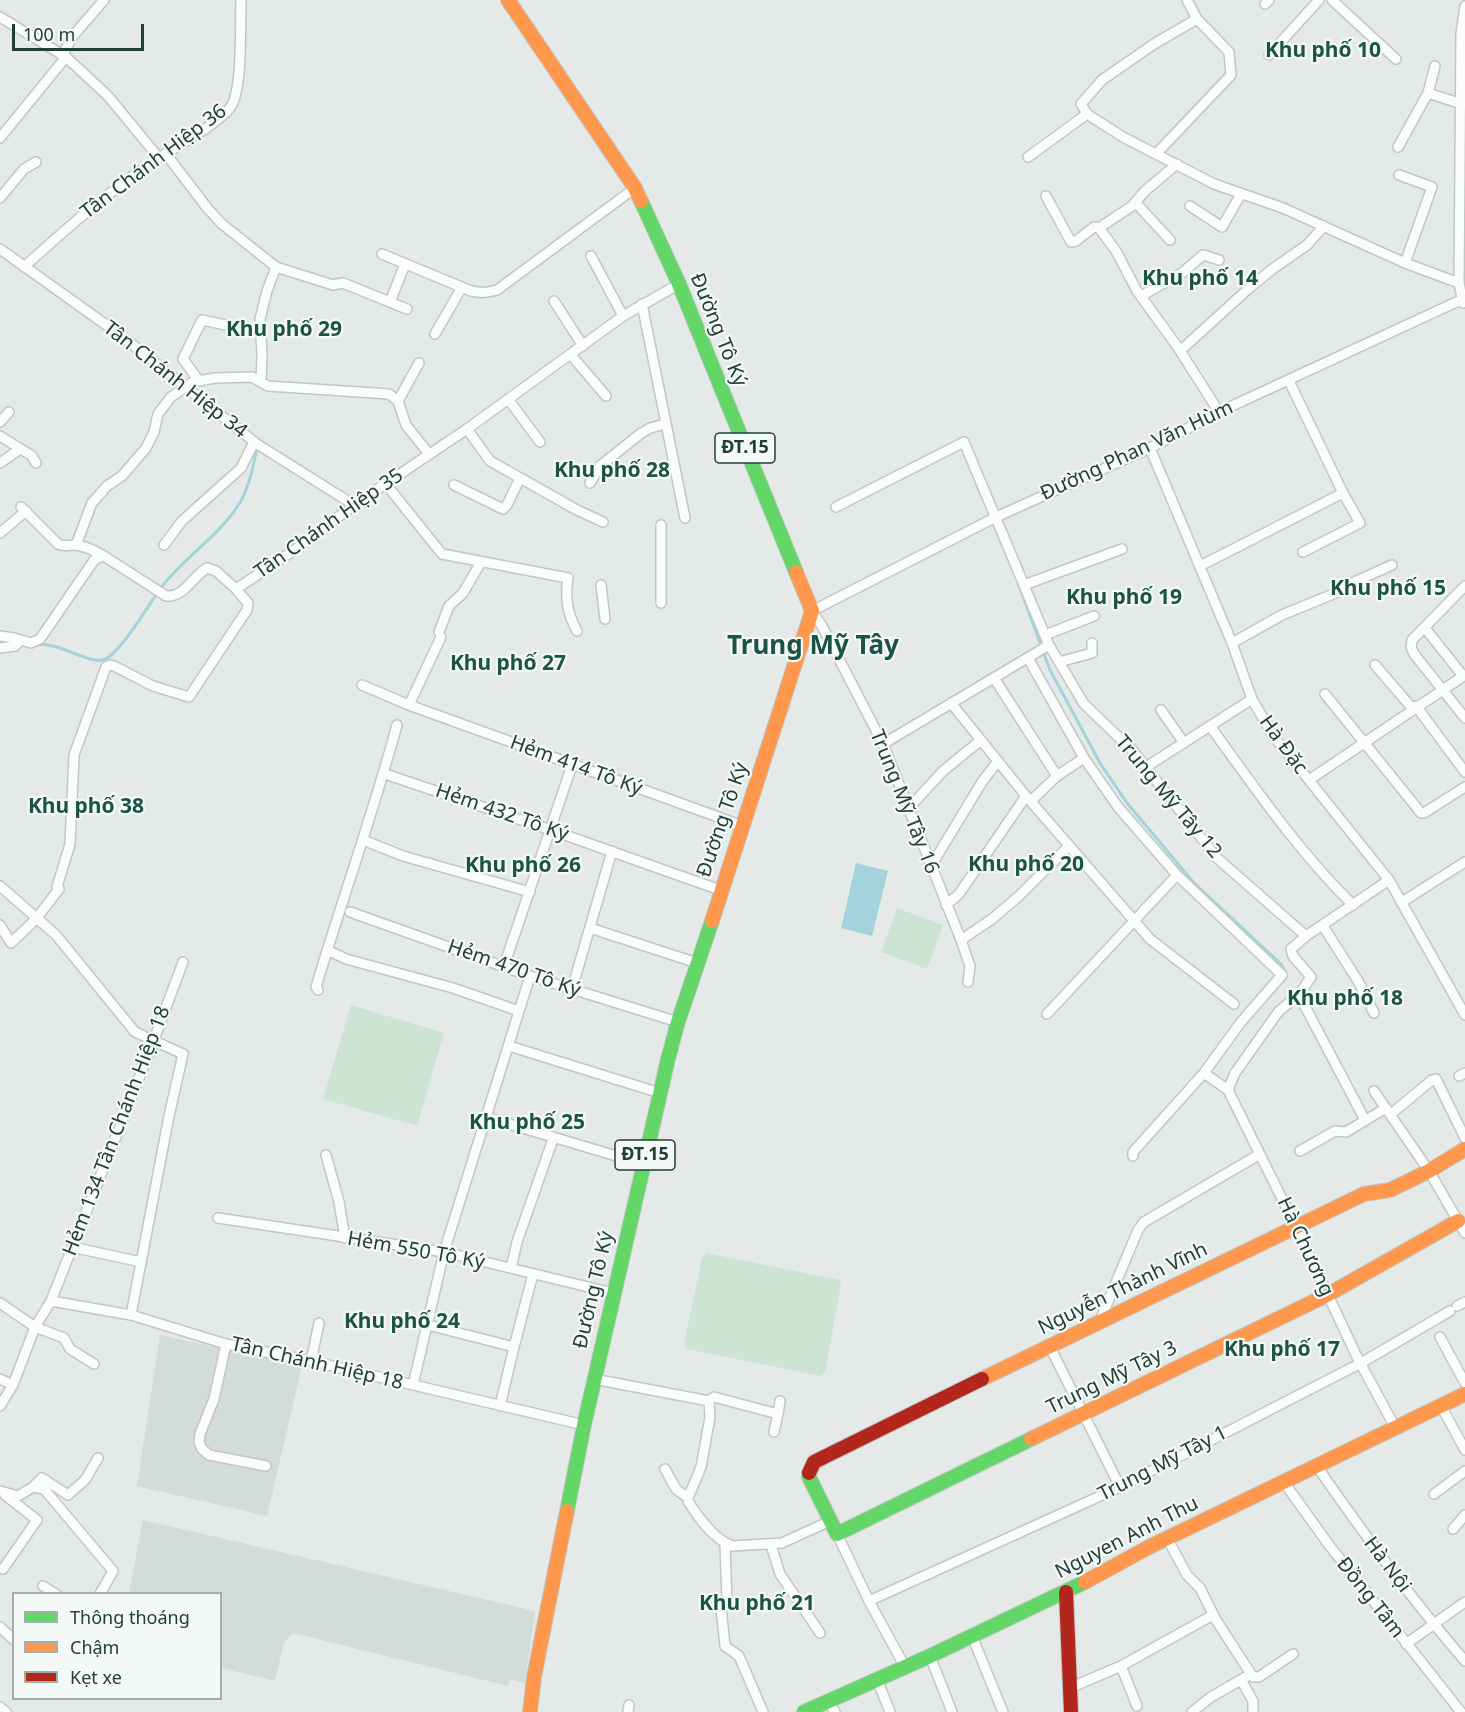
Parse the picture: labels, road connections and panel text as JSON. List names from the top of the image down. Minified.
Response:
{"streets":{"main road":["Đường Tô Ký","ĐT.15","Nguyễn Thành Vĩnh","Trung Mỹ Tây 3","Nguyen Anh Thu"],"street":["Tân Chánh Hiệp 36","Tân Chánh Hiệp 34","Đường Phan Văn Hùm","Tân Chánh Hiệp 35","Hà Đặc","Hẻm 414 Tô Ký","Trung Mỹ Tây 12","Trung Mỹ Tây 16","Hẻm 432 Tô Ký","Hẻm 470 Tô Ký","Hẻm 134 Tân Chánh Hiệp 18","Hà Chương","Hẻm 550 Tô Ký","Tân Chánh Hiệp 18","Trung Mỹ Tây 1","Hà Nội","Đồng Tâm"]},"crossings":[["Tân Chánh Hiệp 36","Tân Chánh Hiệp 34"],["Đường Tô Ký","Đường Phan Văn Hùm"],["Đường Tô Ký","Tân Chánh Hiệp 35"],["Đường Tô Ký","Hẻm 414 Tô Ký"],["Đường Tô Ký","Trung Mỹ Tây 16"],["Đường Tô Ký","Hẻm 432 Tô Ký"],["Đường Tô Ký","Hẻm 470 Tô Ký"],["Đường Tô Ký","Hẻm 550 Tô Ký"],["Đường Tô Ký","Tân Chánh Hiệp 18"],["Tân Chánh Hiệp 34","Tân Chánh Hiệp 35"],["Đường Phan Văn Hùm","Hà Đặc"],["Đường Phan Văn Hùm","Trung Mỹ Tây 12"],["Đường Phan Văn Hùm","Trung Mỹ Tây 16"],["Hẻm 134 Tân Chánh Hiệp 18","Tân Chánh Hiệp 18"],["Hà Chương","Nguyễn Thành Vĩnh"],["Hà Chương","Trung Mỹ Tây 3"],["Hà Chương","Trung Mỹ Tây 1"],["Hà Chương","Nguyen Anh Thu"],["Nguyen Anh Thu","Hà Nội"],["Nguyen Anh Thu","Đồng Tâm"]],"districts":["Khu phố 10","Khu phố 14","Khu phố 29","Khu phố 28","Khu phố 15","Khu phố 19","Trung Mỹ Tây","Khu phố 27","Khu phố 38","Khu phố 20","Khu phố 26","Khu phố 18","Khu phố 25","Khu phố 24","Khu phố 17","Khu phố 21"],"legend":["Thông thoáng","Chậm","Kẹt xe"],"scale_bar":"100 m"}
